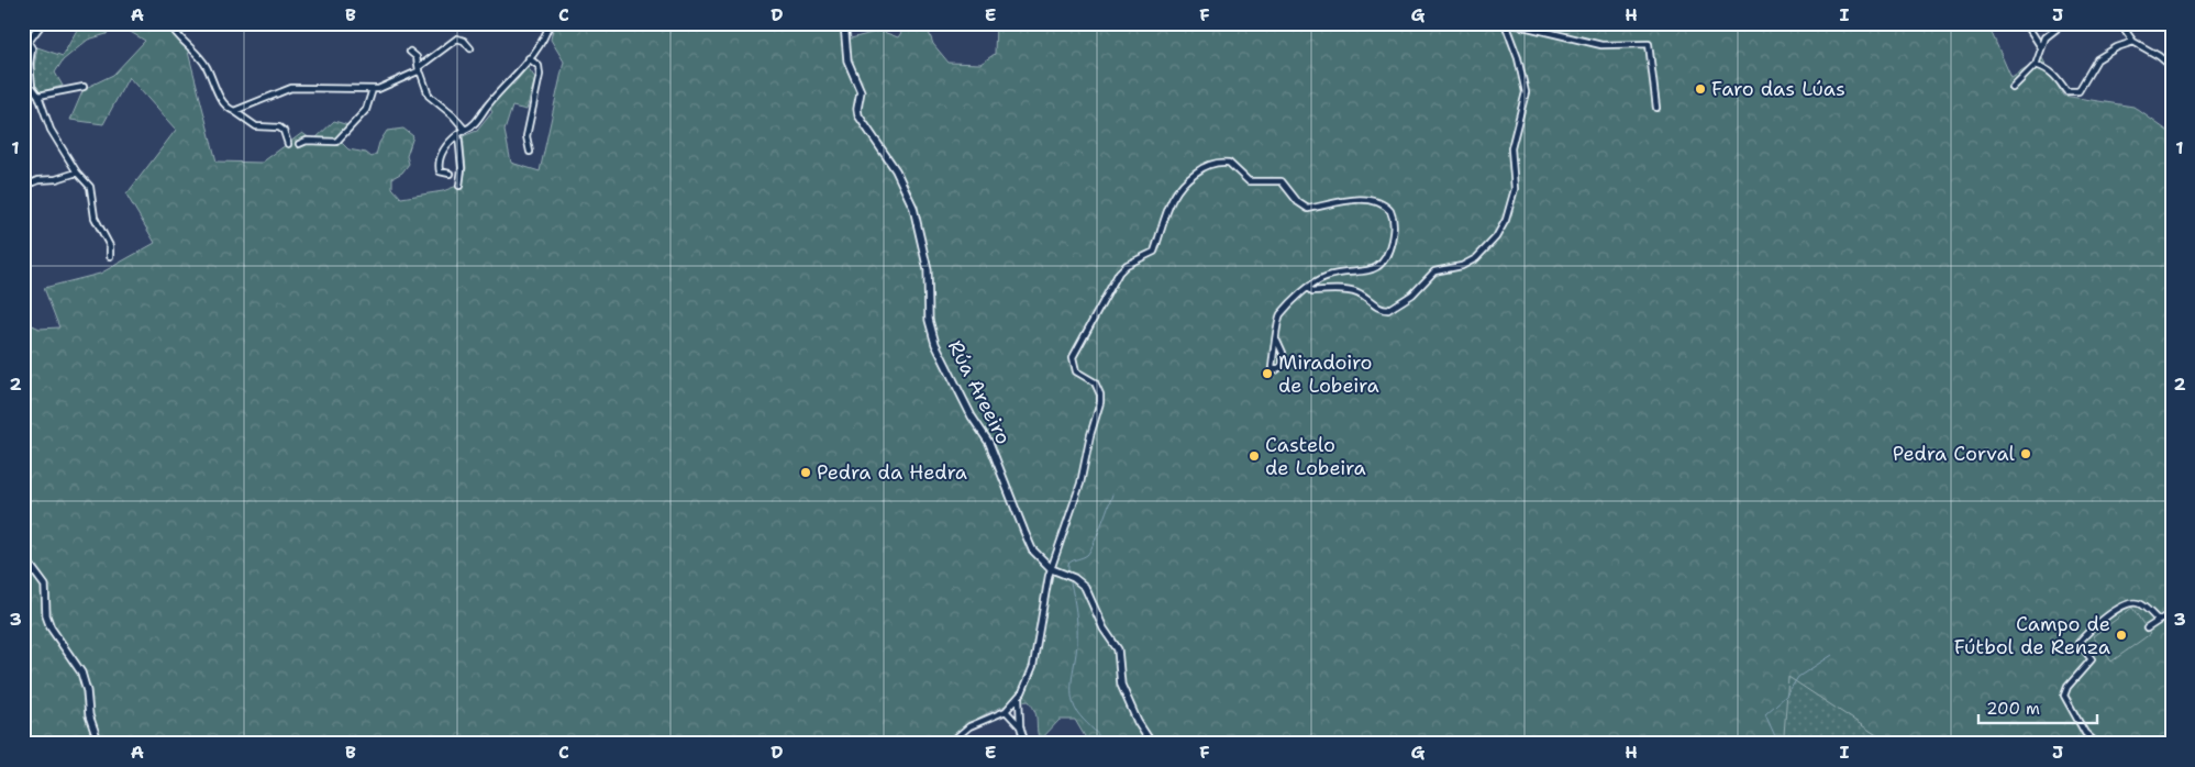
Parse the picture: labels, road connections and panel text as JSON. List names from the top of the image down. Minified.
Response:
{"streets":{"street":["Rúa Areeiro"]},"places":["Faro das Lúas","Miradoiro de Lobeira","Pedra Corval","Castelo de Lobeira","Pedra da Hedra","Campo de Fútbol de Renza"],"scale_bar":"200 m","grid":{"columns":["A","B","C","D","E","F","G","H","I","J"],"rows":["1","2","3"]}}
